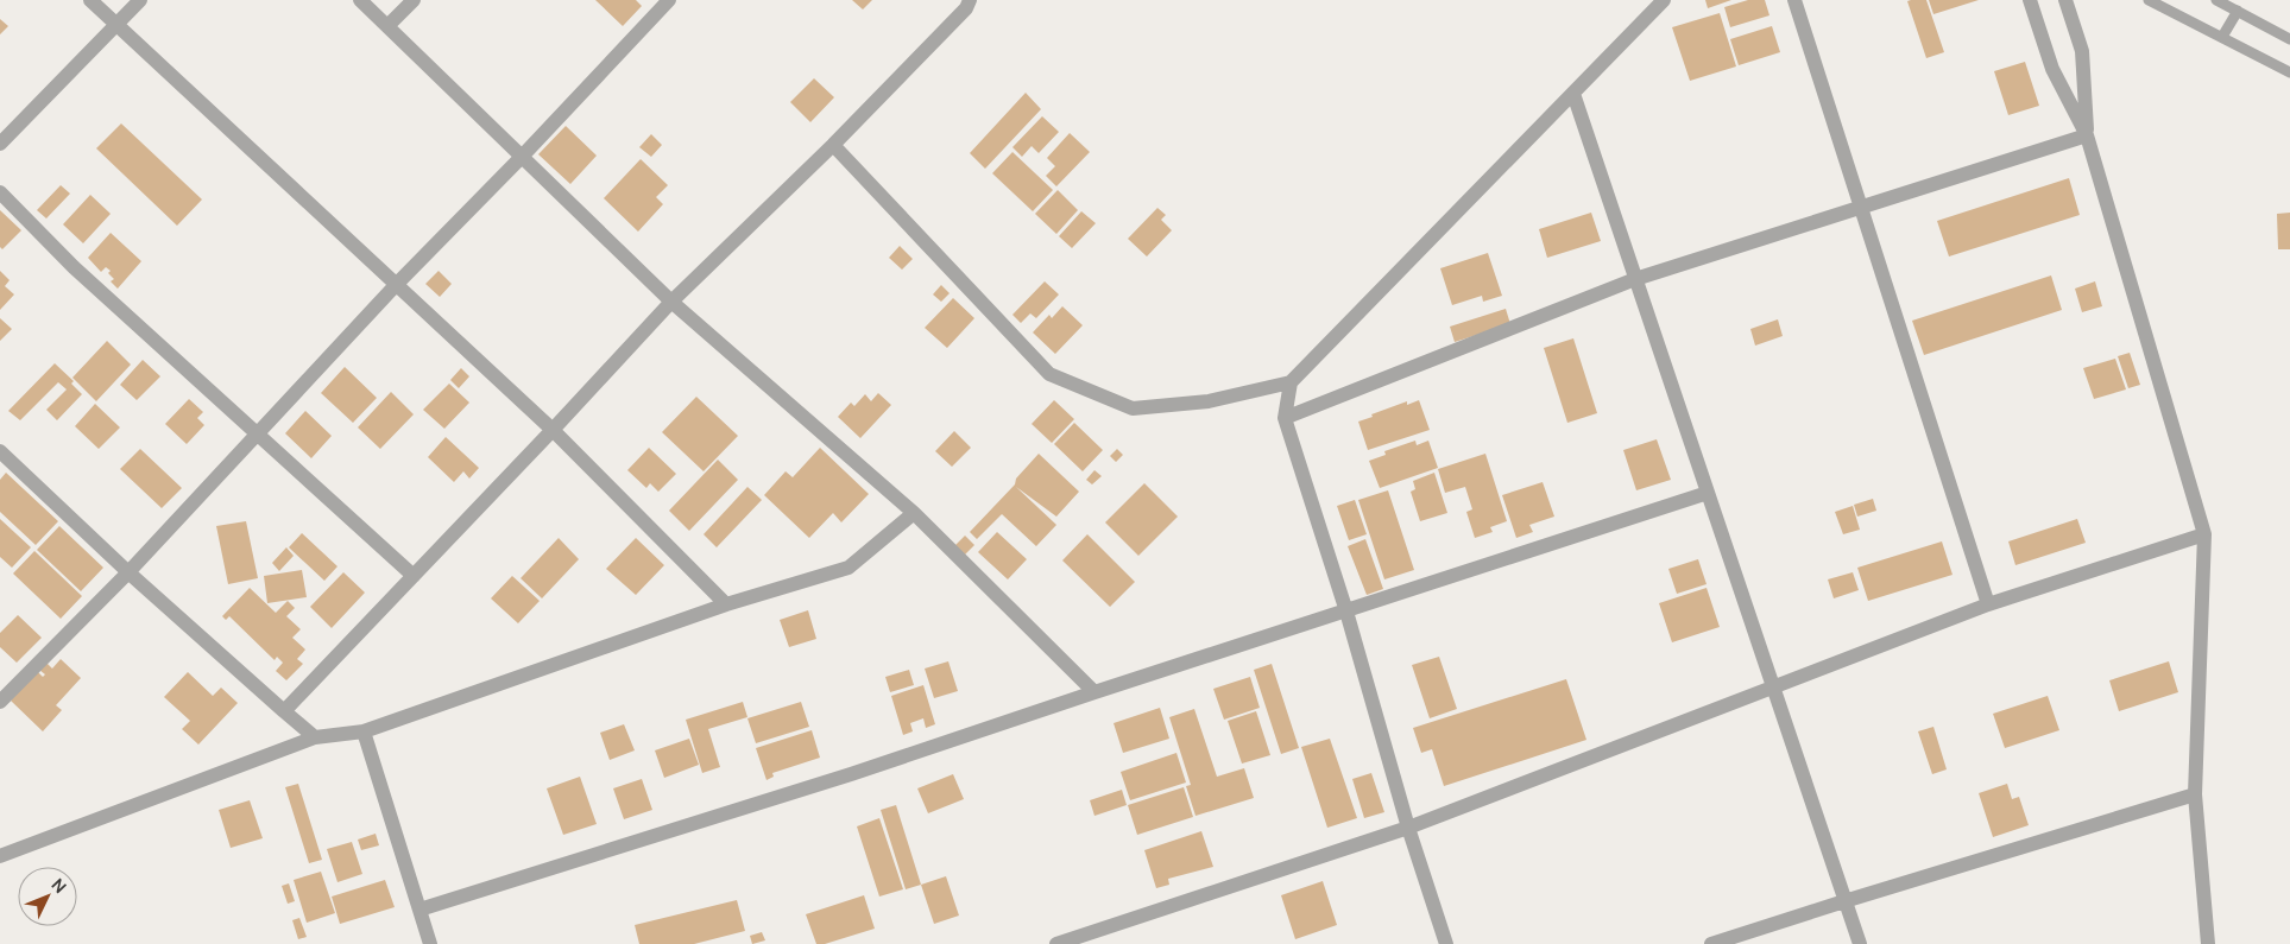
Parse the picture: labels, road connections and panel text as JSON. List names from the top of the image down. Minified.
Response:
{"north":"top right"}
